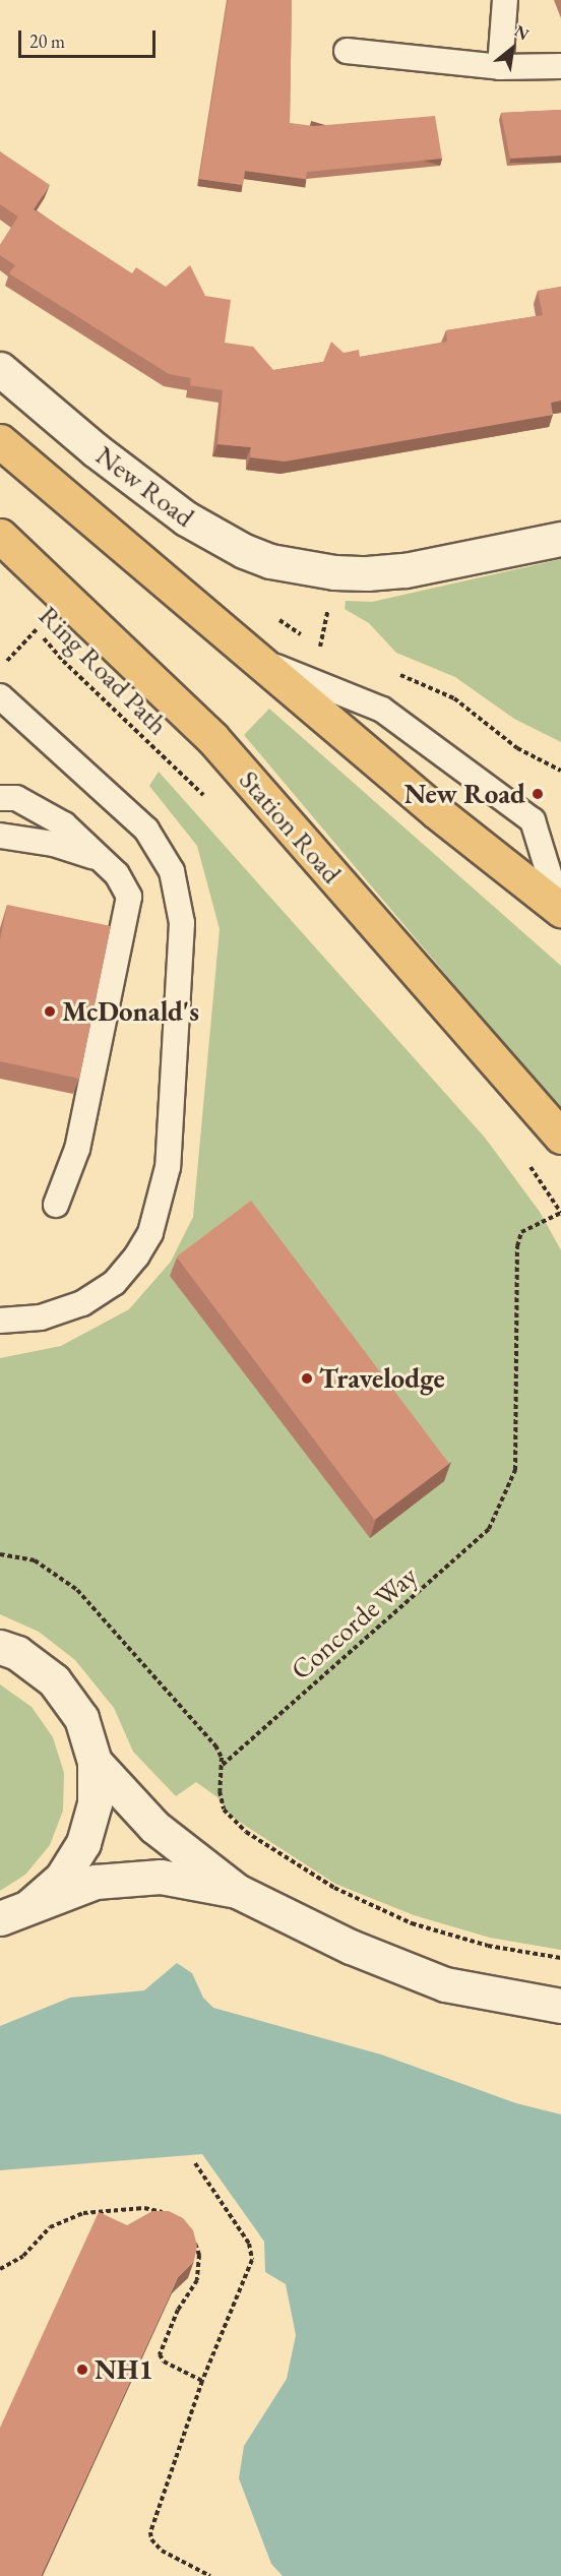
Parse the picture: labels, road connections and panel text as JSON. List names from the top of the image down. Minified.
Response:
{"streets":{"main road":["Station Road"],"street":["New Road"],"path":["Ring Road Path","Concorde Way"]},"places":["New Road","McDonald's","Travelodge","NH1"],"scale_bar":"20 m","north":"top right"}
